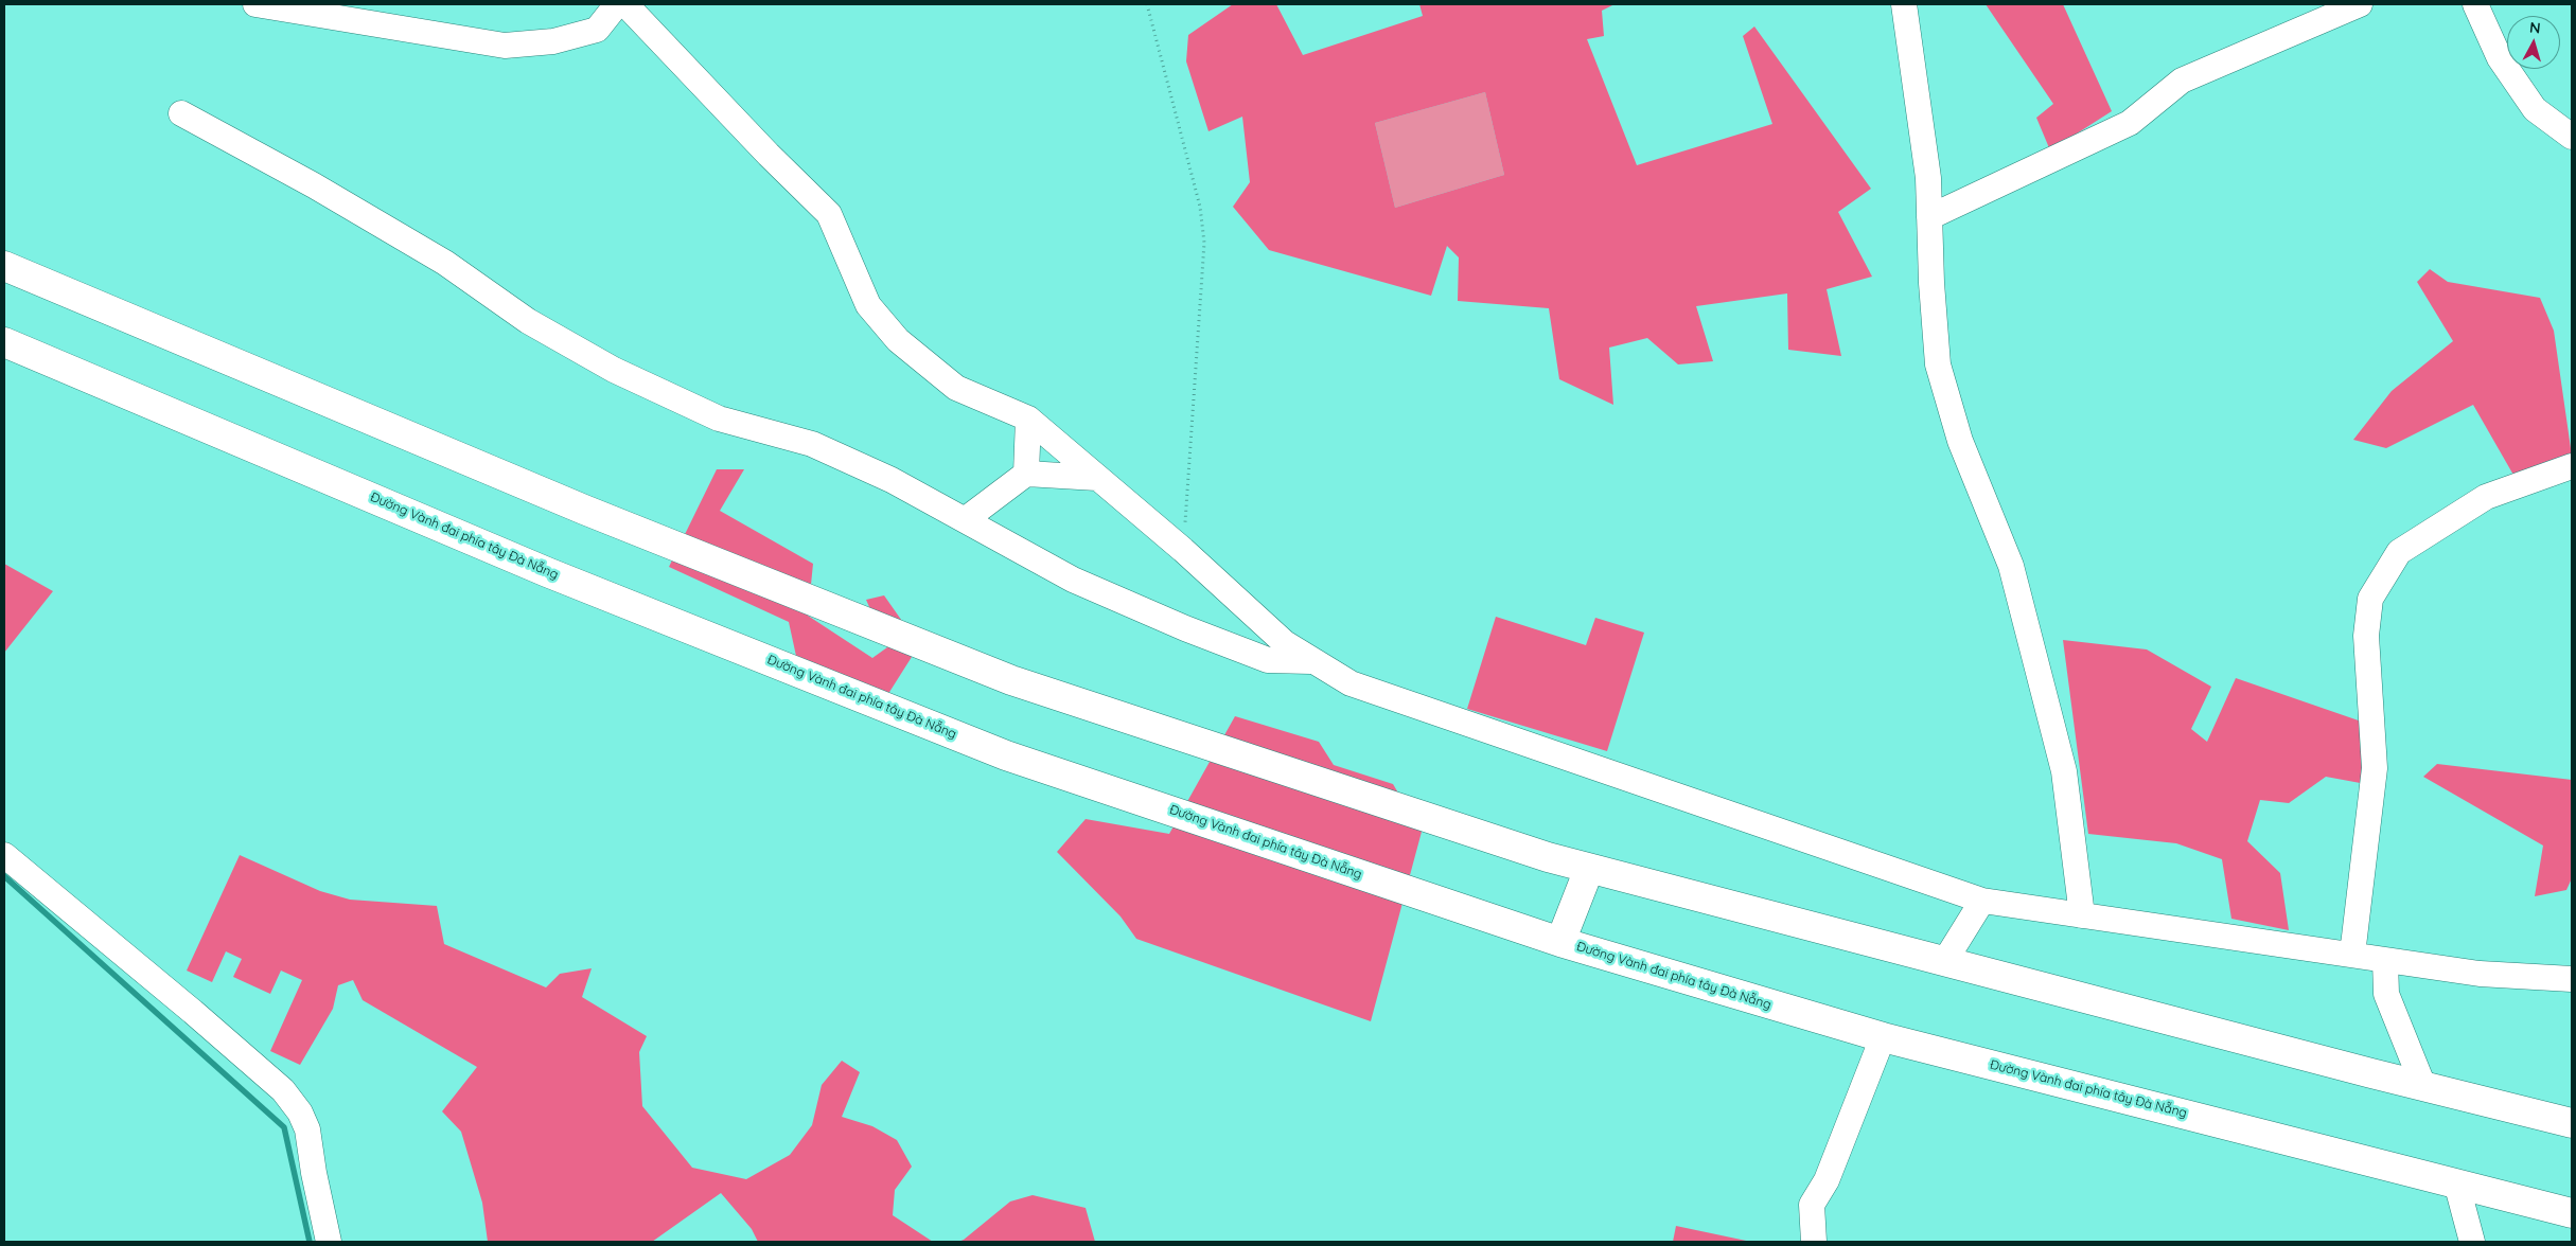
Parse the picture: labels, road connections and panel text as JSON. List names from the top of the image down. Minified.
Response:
{"streets":{"main road":["Đường Vành đai phía tây Đà Nẵng"]},"north":"top"}
